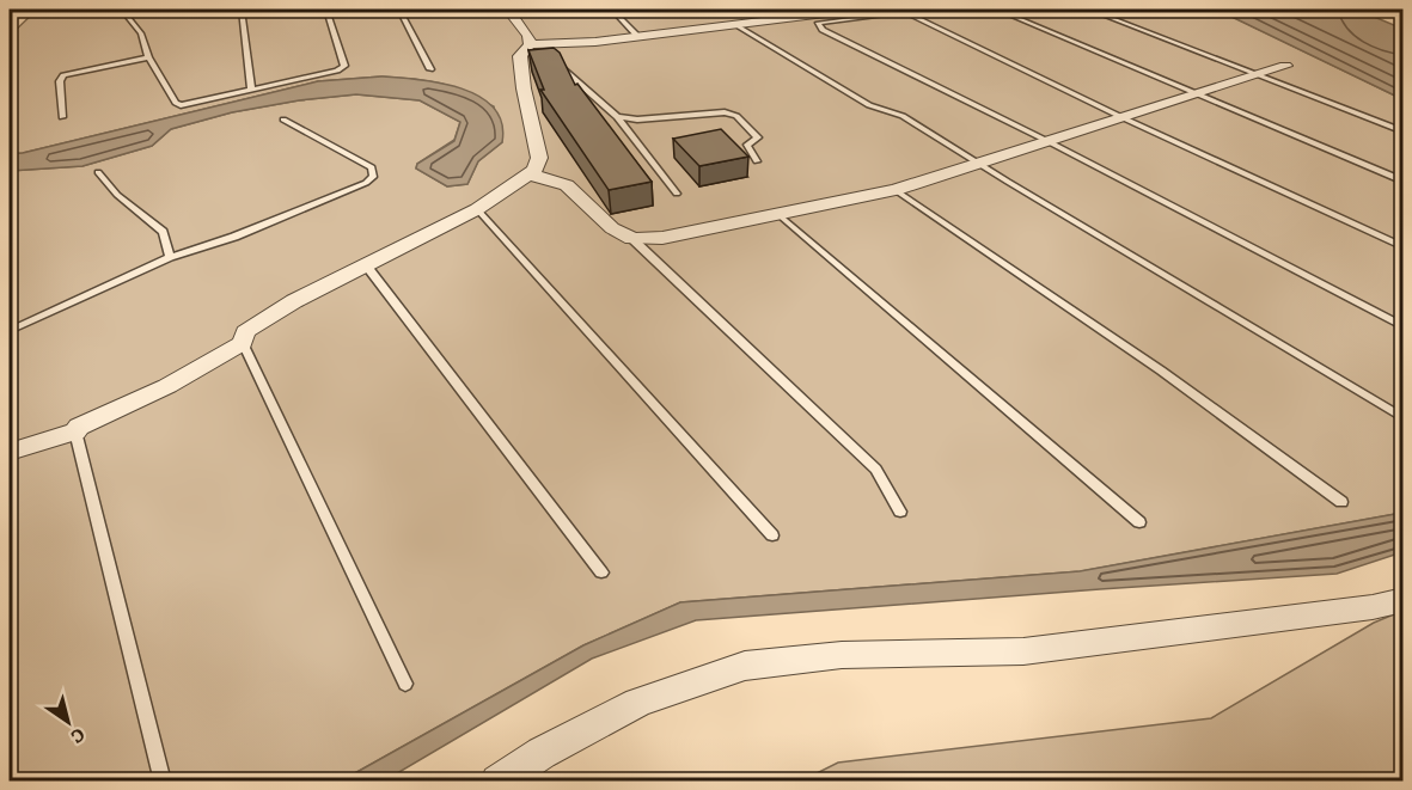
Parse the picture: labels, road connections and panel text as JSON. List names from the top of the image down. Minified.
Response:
{"north":"bottom right"}
